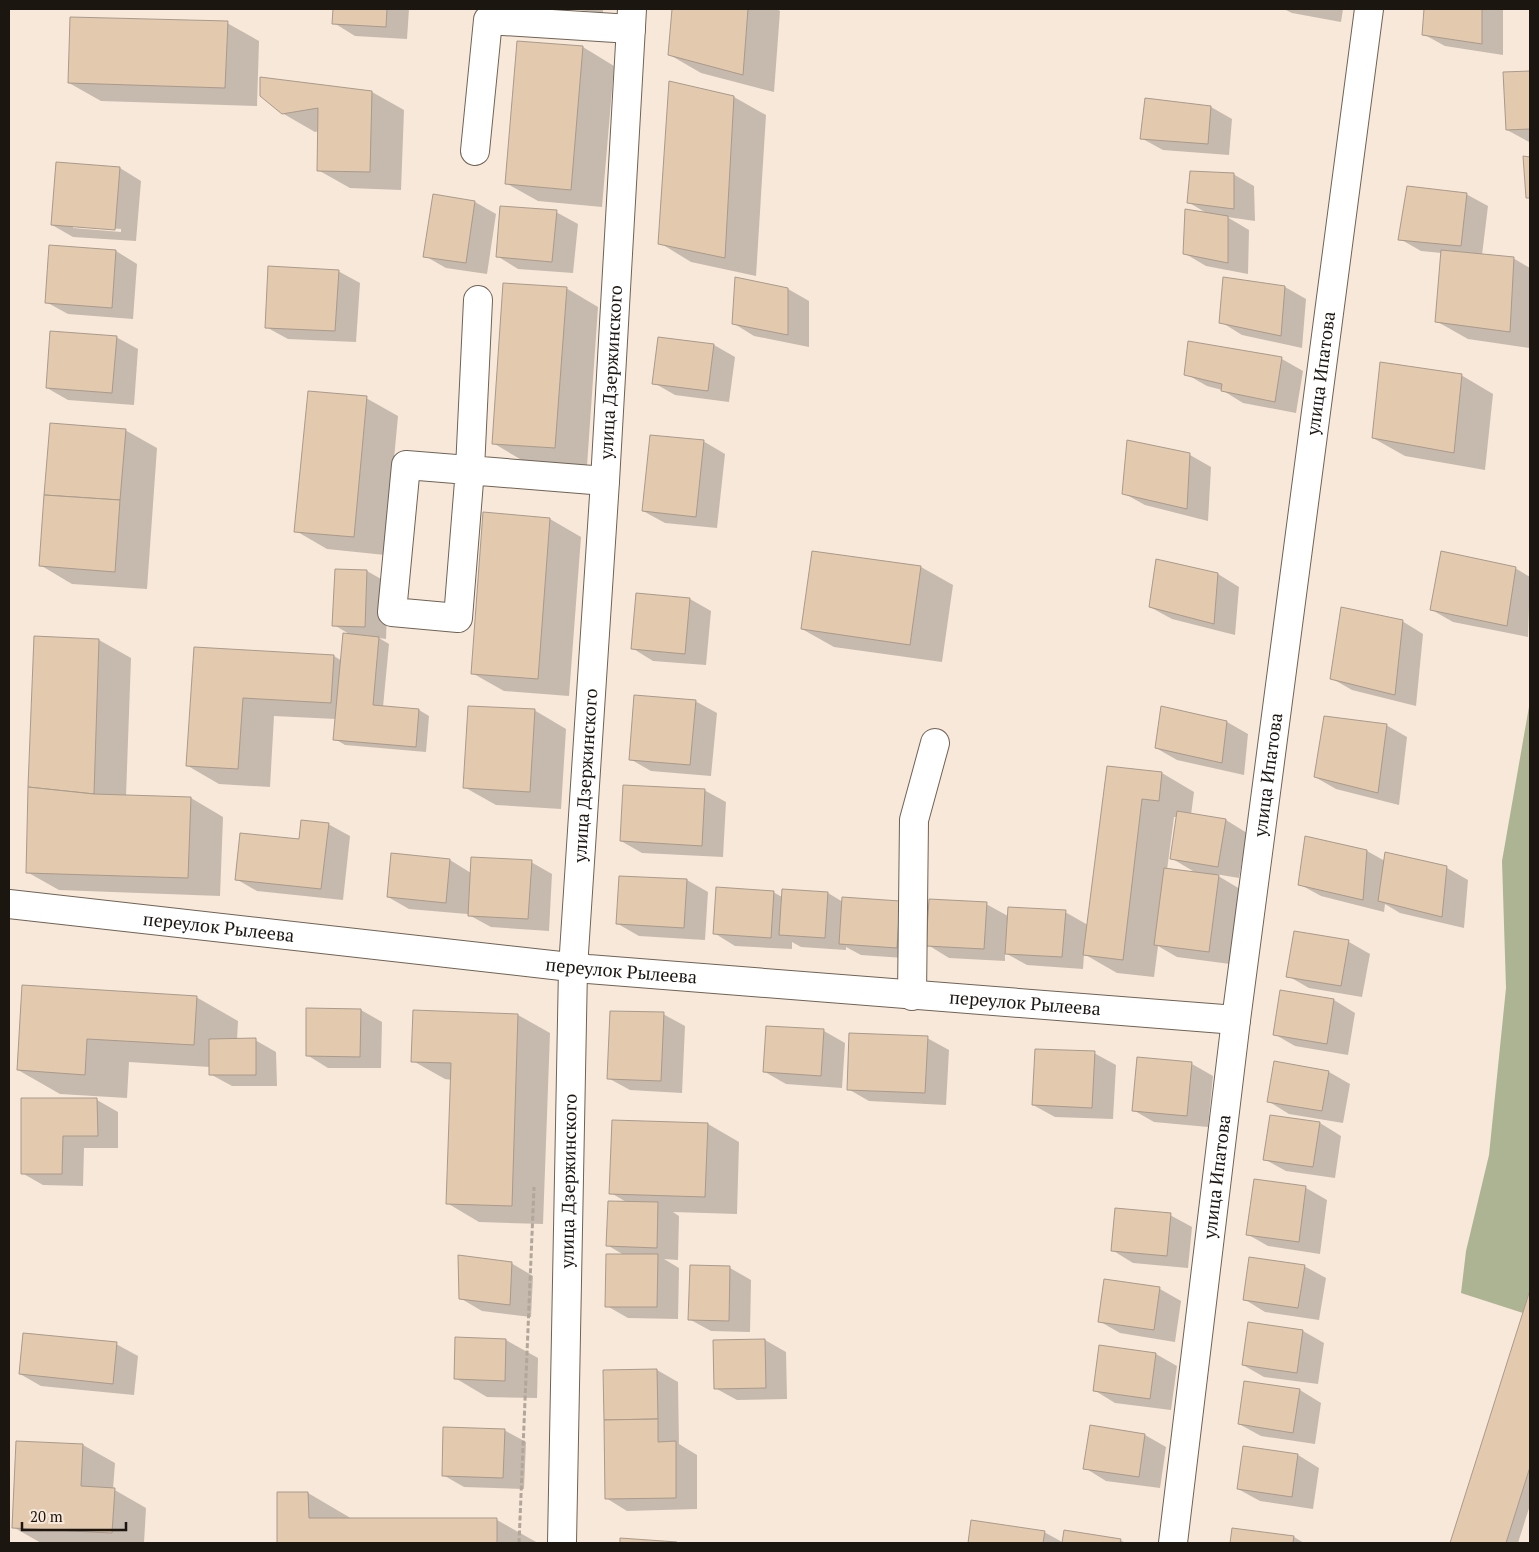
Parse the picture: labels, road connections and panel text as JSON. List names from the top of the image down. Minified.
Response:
{"streets":{"street":["улица Дзержинского","улица Ипатова","переулок Рылеева"]},"crossings":[["улица Дзержинского","переулок Рылеева"],["улица Ипатова","переулок Рылеева"]],"scale_bar":"20 m"}
